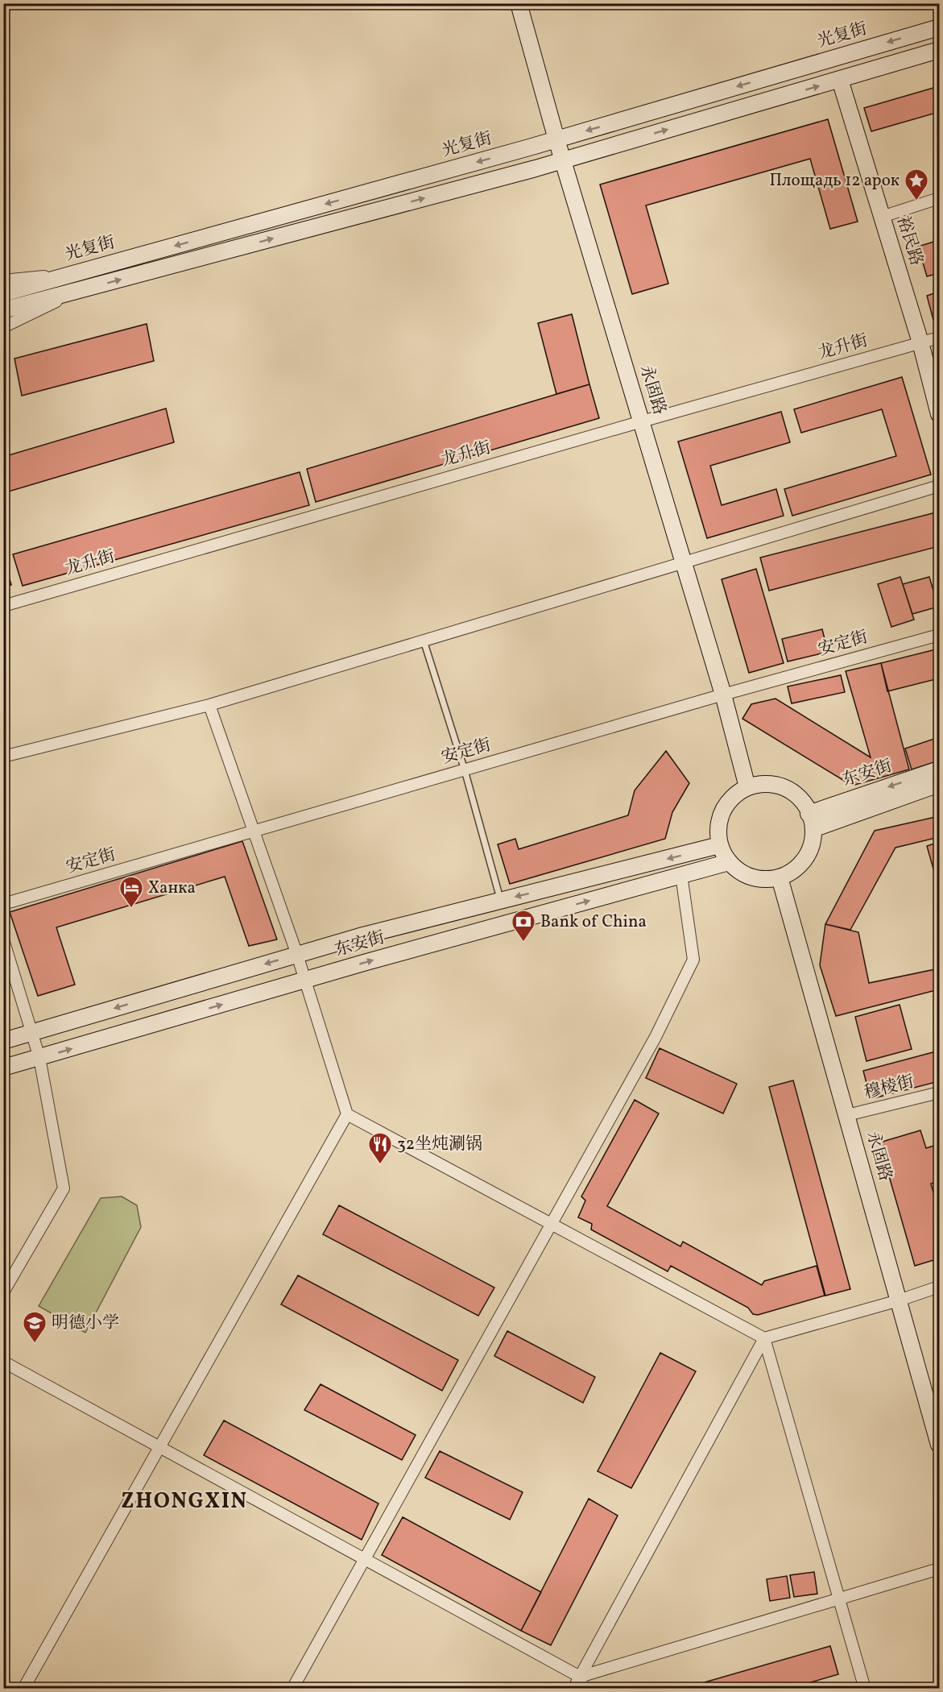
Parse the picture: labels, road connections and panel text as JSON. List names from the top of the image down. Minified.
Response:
{"streets":{"main road":["光复街","裕民路","永固路","东安街"],"street":["龙升街","安定街","穆棱街"]},"crossings":[["光复街","永固路"],["裕民路","龙升街"],["龙升街","永固路"],["永固路","安定街"],["永固路","东安街"],["永固路","穆棱街"]],"districts":["ZHONGXIN"],"places":{"place":["Площадь 12 арок"],"hotel":["Ханка"],"bank":["Bank of China"],"restaurant":["32坐炖涮锅"],"school or university":["明德小学"]}}
